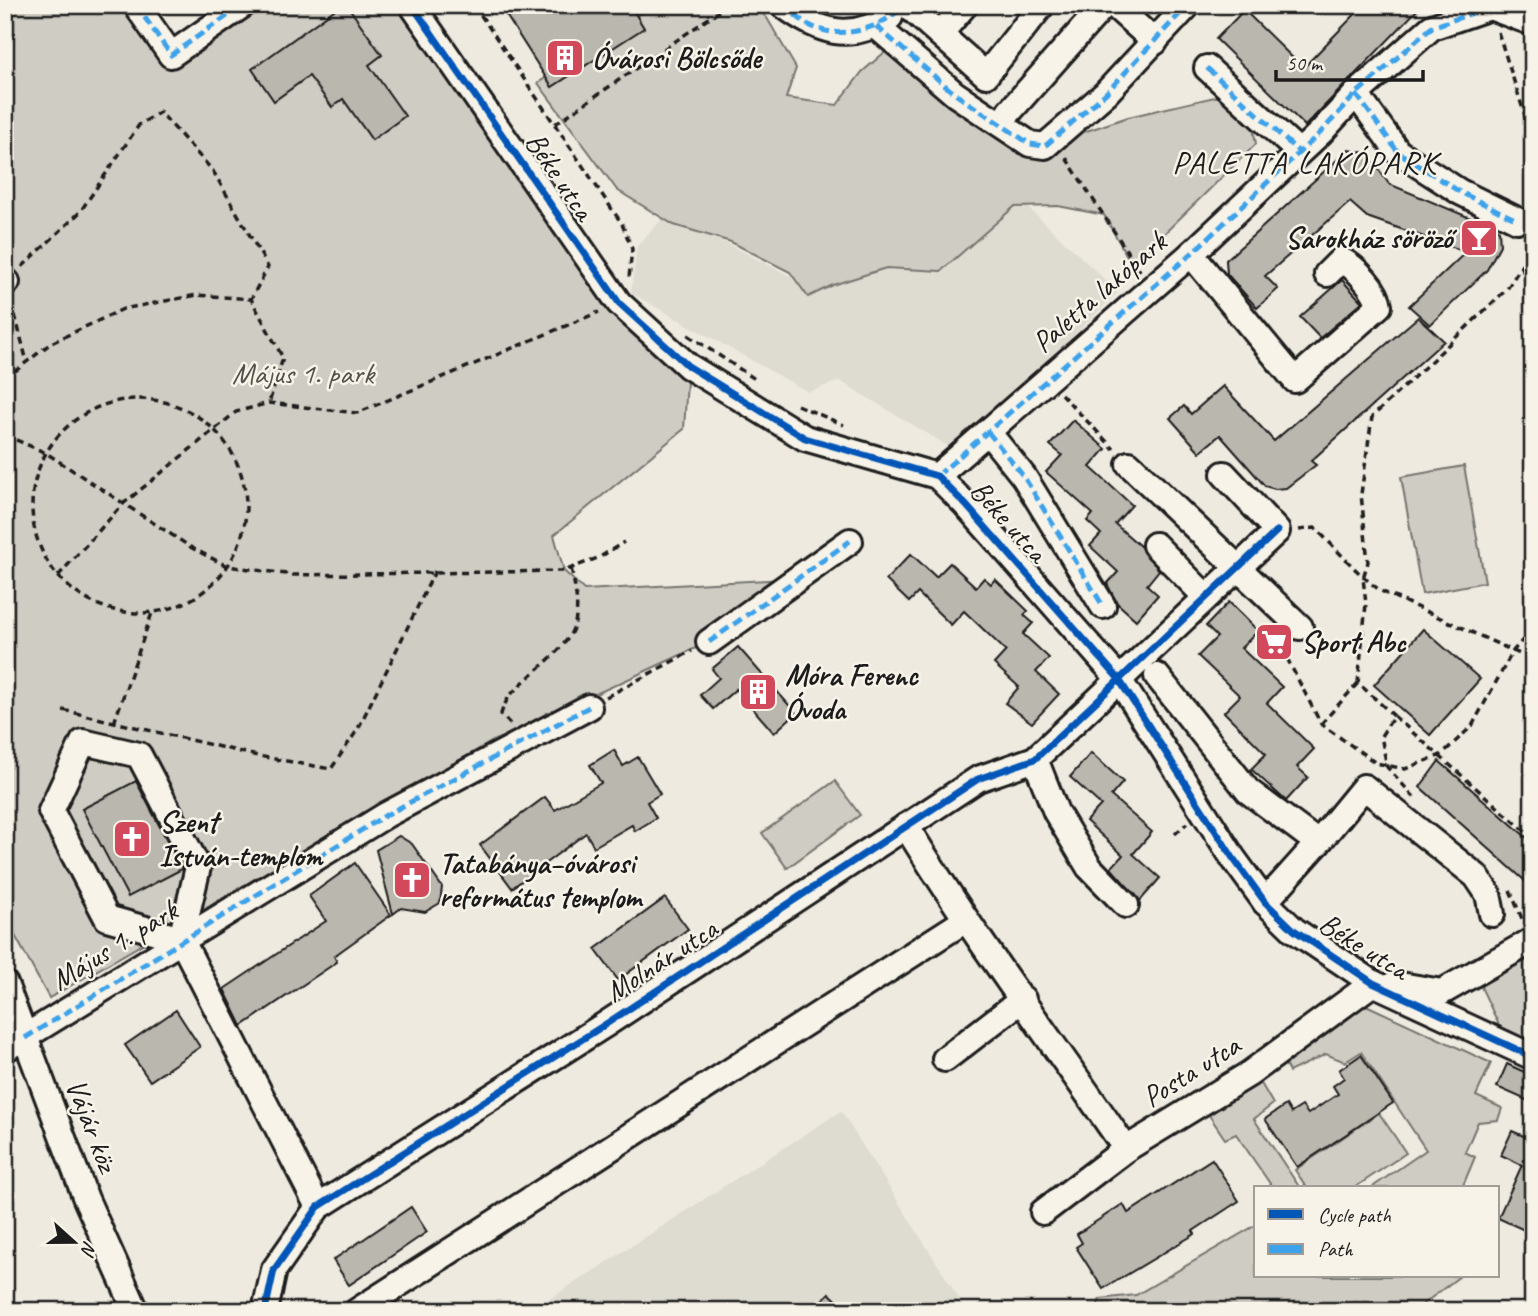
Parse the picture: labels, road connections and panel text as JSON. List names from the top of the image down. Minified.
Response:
{"streets":{"street":["Béke utca","Paletta lakópark","Május 1. park","Molnár utca","Posta utca","Vájár köz"]},"crossings":[["Béke utca","Paletta lakópark"],["Béke utca","Molnár utca"],["Béke utca","Posta utca"],["Május 1. park","Vájár köz"]],"districts":["PALETTA LAKÓPARK"],"parks":["Május 1. park"],"places":{"building":["Óvárosi Bölcsőde","Móra Ferenc Óvoda"],"bar":["Sarokház söröző"],"supermarket":["Sport Abc"],"church":["Szent István-templom","Tatabánya–óvárosi református templom"]},"legend":["Cycle path","Path"],"scale_bar":"50 m","north":"right"}
